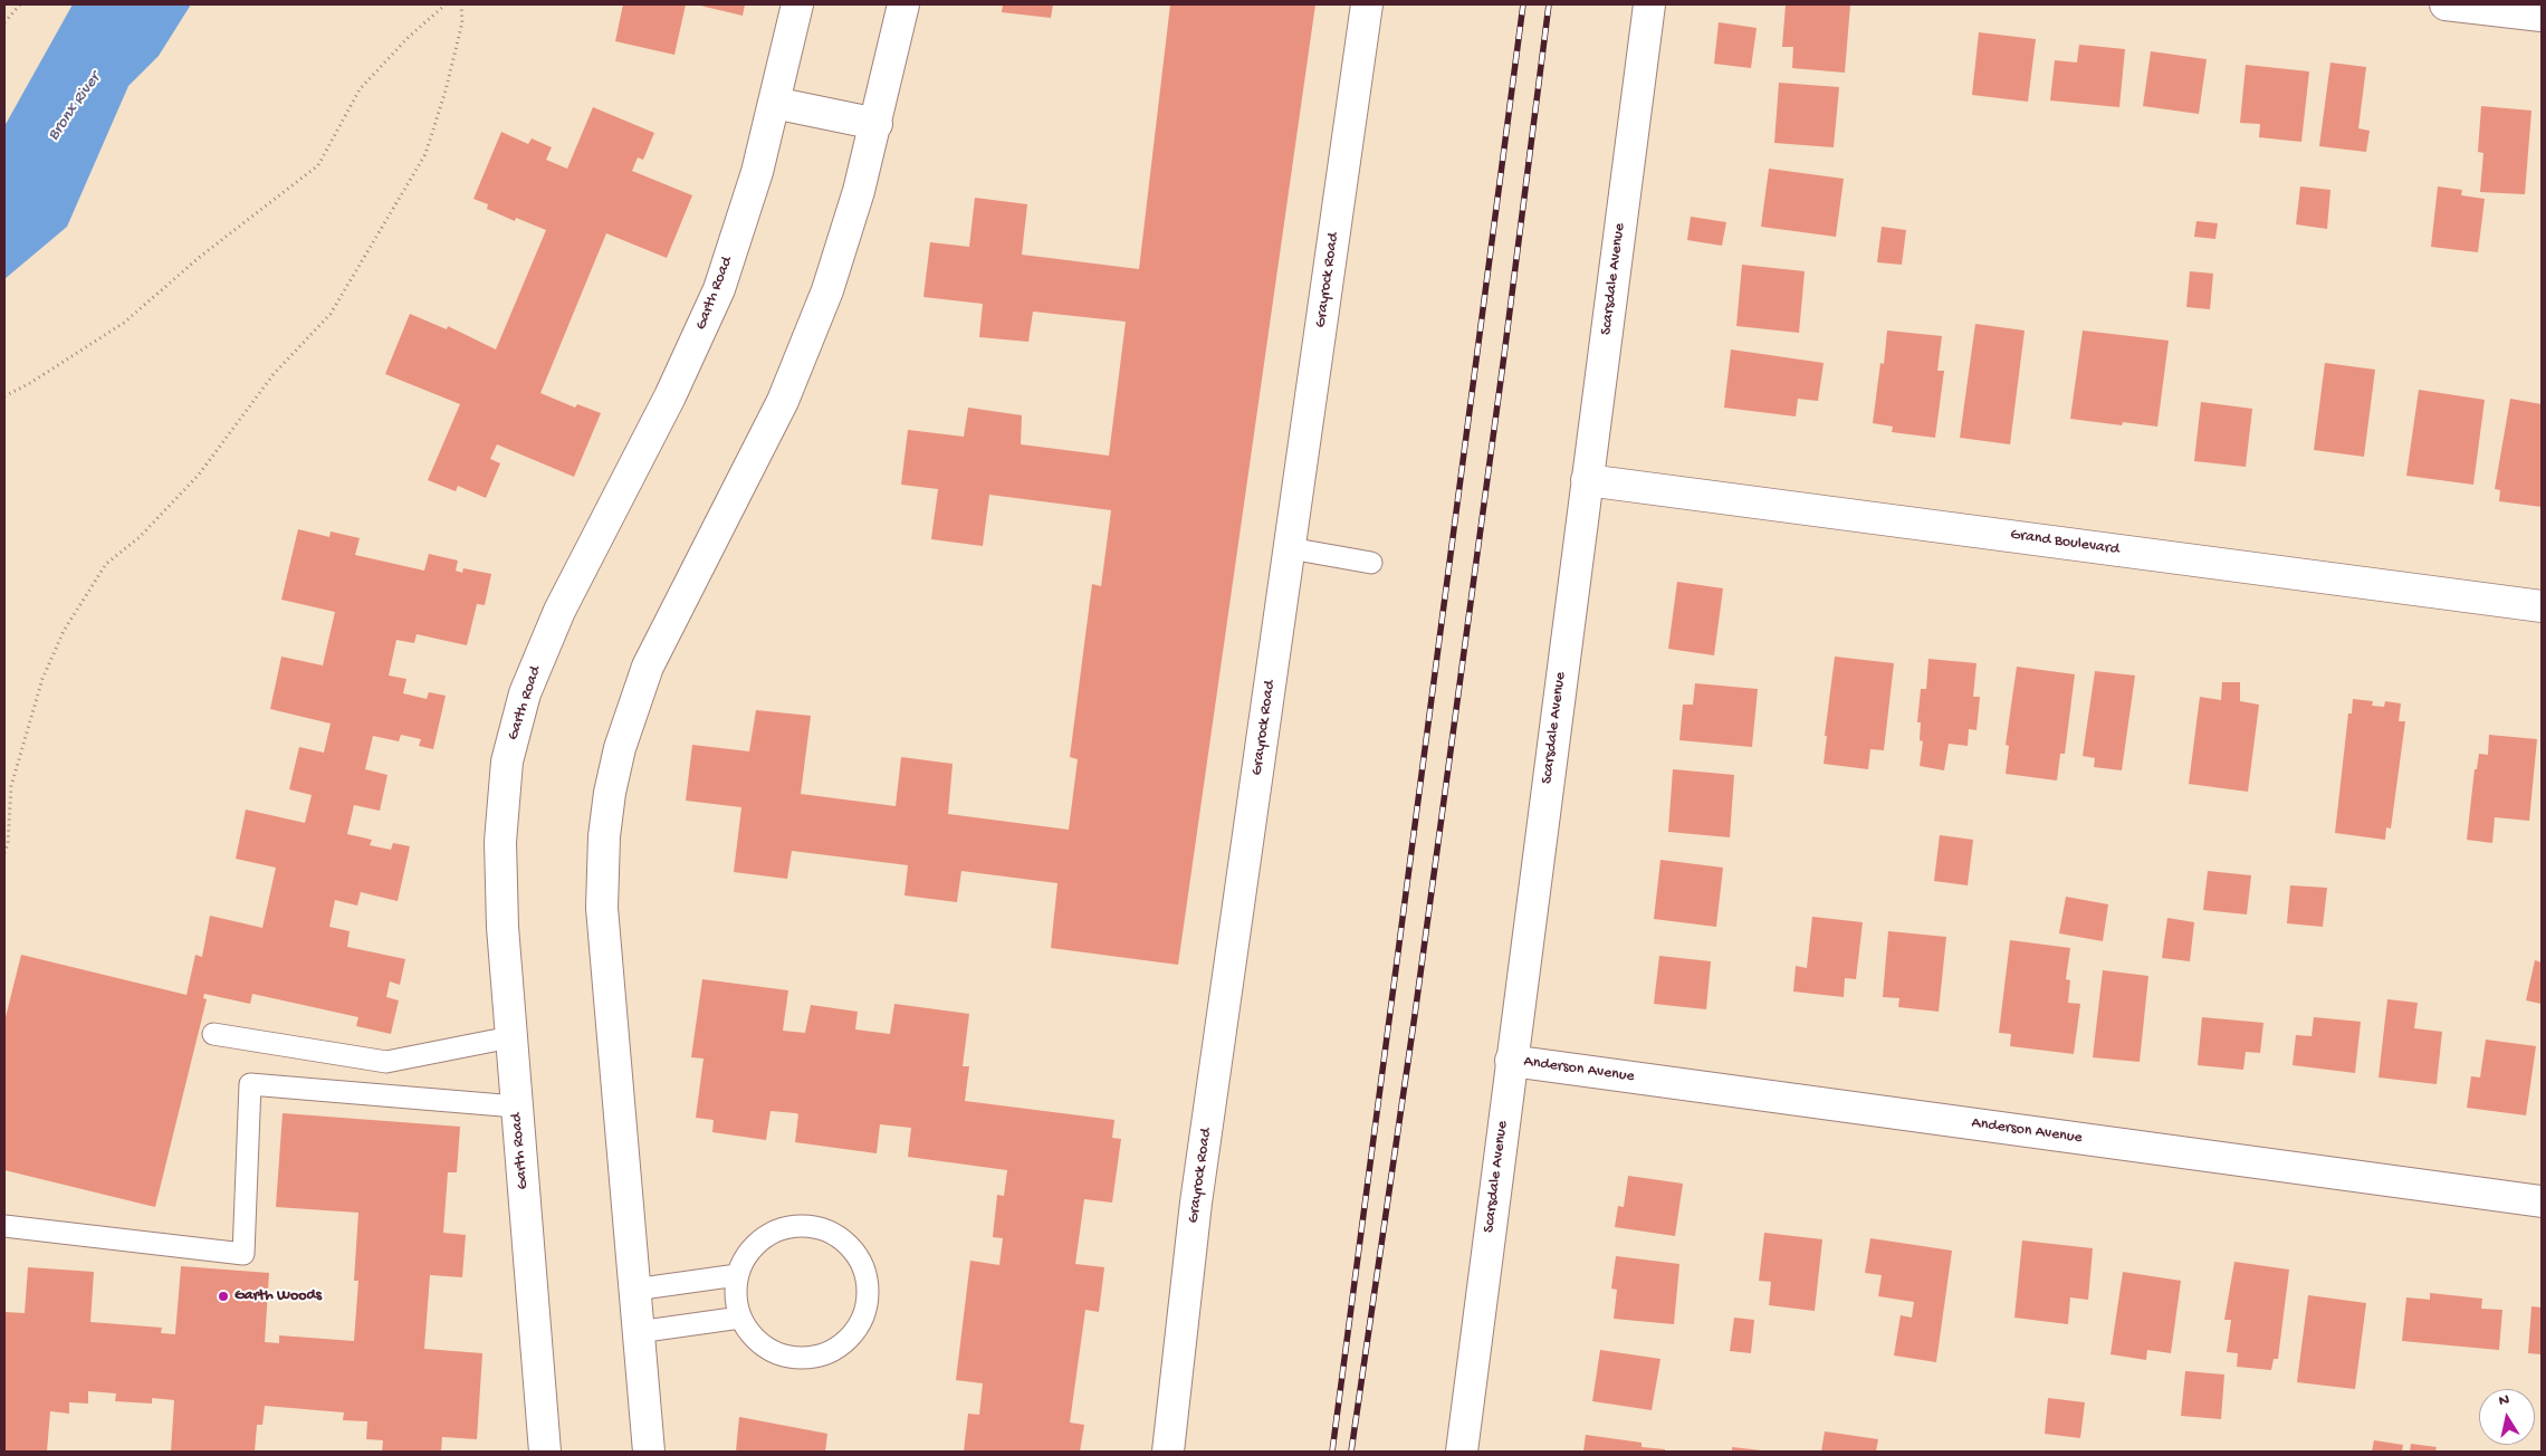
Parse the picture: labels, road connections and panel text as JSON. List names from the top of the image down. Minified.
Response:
{"streets":{"street":["Scarsdale Avenue","Grayrock Road","Garth Road","Grand Boulevard","Anderson Avenue"]},"crossings":[["Scarsdale Avenue","Grand Boulevard"],["Scarsdale Avenue","Anderson Avenue"]],"water":["Bronx River"],"places":["Garth Woods"],"north":"top"}
